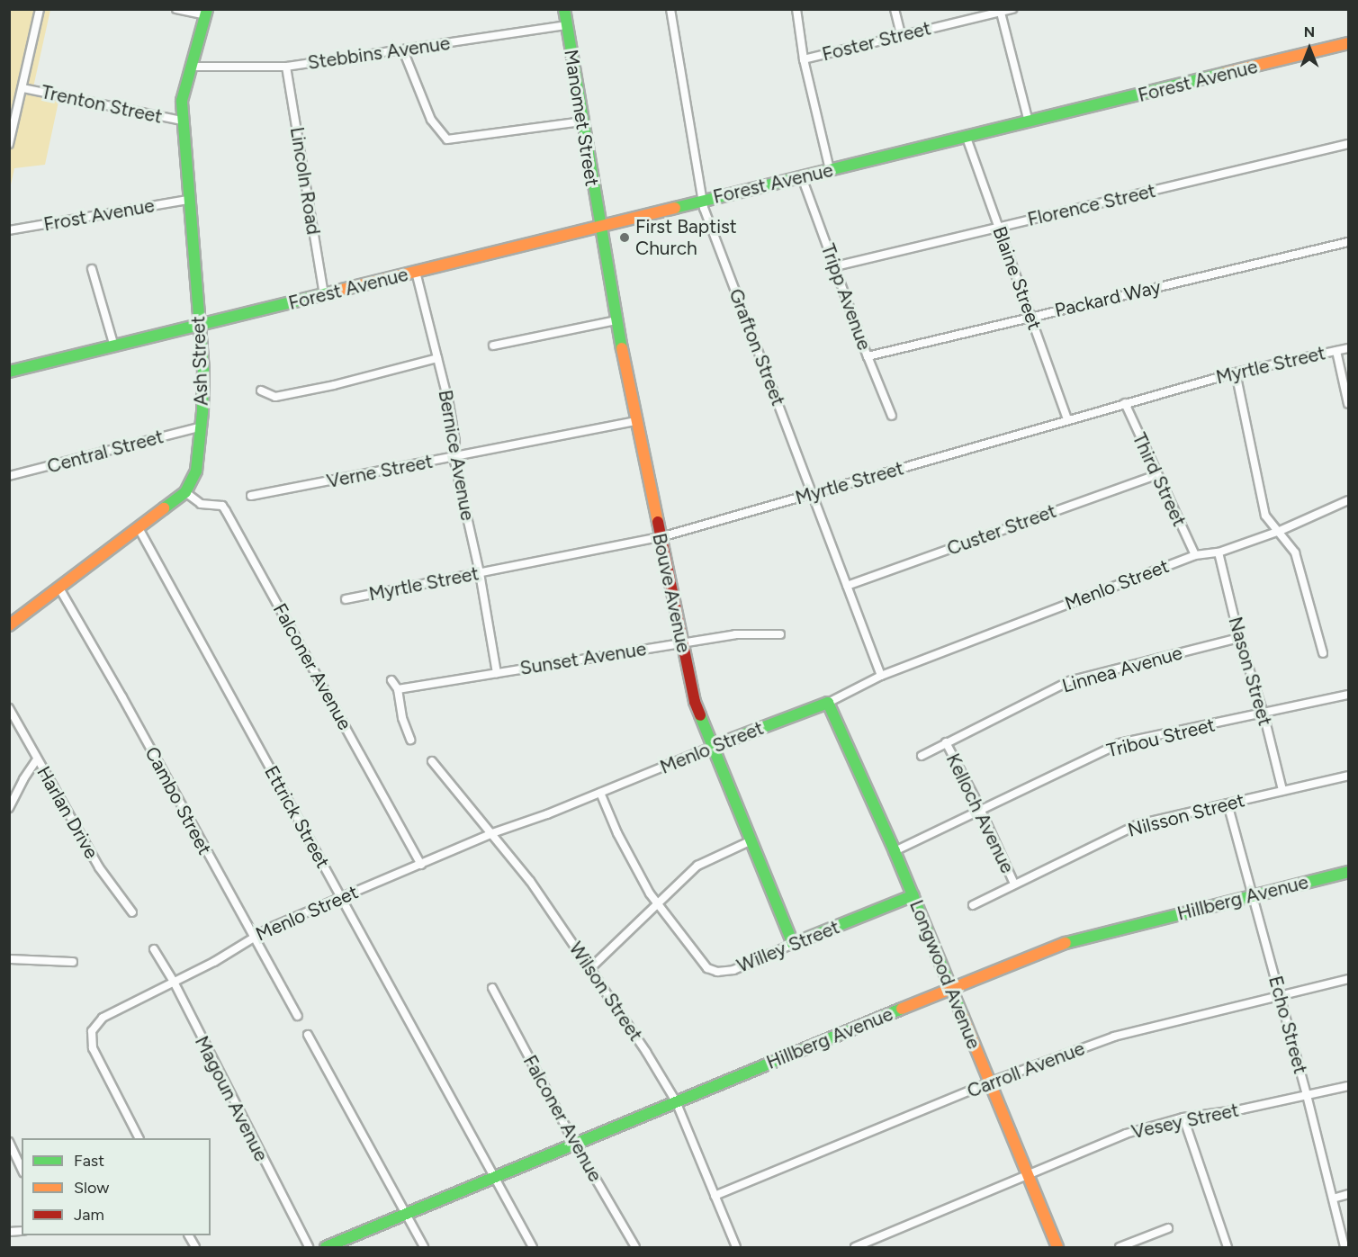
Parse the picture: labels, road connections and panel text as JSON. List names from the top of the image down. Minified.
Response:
{"streets":{"street":["Foster Street","Stebbins Avenue","Forest Avenue","Trenton Street","Manomet Street","Lincoln Road","Florence Street","Frost Avenue","Blaine Street","Tripp Avenue","Packard Way","Grafton Street","Ash Street","Myrtle Street","Central Street","Bernice Avenue","Verne Street","Third Street","Custer Street","Menlo Street","Bouve Avenue","Sunset Avenue","Falconer Avenue","Linnea Avenue","Nason Street","Tribou Street","Cambo Street","Harlan Drive","Kelloch Avenue","Nilsson Street","Ettrick Street","Hillberg Avenue","Willey Street","Longwood Avenue","Wilson Street","Echo Street","Carroll Avenue","Magoun Avenue","Vesey Street"]},"crossings":[["Stebbins Avenue","Manomet Street"],["Stebbins Avenue","Lincoln Road"],["Stebbins Avenue","Ash Street"],["Forest Avenue","Manomet Street"],["Forest Avenue","Lincoln Road"],["Forest Avenue","Blaine Street"],["Forest Avenue","Tripp Avenue"],["Forest Avenue","Grafton Street"],["Forest Avenue","Ash Street"],["Forest Avenue","Bernice Avenue"],["Forest Avenue","Bouve Avenue"],["Trenton Street","Ash Street"],["Manomet Street","Bouve Avenue"],["Florence Street","Blaine Street"],["Florence Street","Tripp Avenue"],["Frost Avenue","Ash Street"],["Blaine Street","Packard Way"],["Blaine Street","Myrtle Street"],["Tripp Avenue","Packard Way"],["Grafton Street","Myrtle Street"],["Grafton Street","Custer Street"],["Grafton Street","Menlo Street"],["Ash Street","Central Street"],["Ash Street","Falconer Avenue"],["Ash Street","Cambo Street"],["Ash Street","Ettrick Street"],["Myrtle Street","Bernice Avenue"],["Myrtle Street","Third Street"],["Myrtle Street","Bouve Avenue"],["Bernice Avenue","Verne Street"],["Bernice Avenue","Sunset Avenue"],["Verne Street","Bouve Avenue"],["Third Street","Custer Street"],["Third Street","Menlo Street"],["Menlo Street","Bouve Avenue"],["Menlo Street","Falconer Avenue"],["Menlo Street","Nason Street"],["Menlo Street","Cambo Street"],["Menlo Street","Ettrick Street"],["Menlo Street","Longwood Avenue"],["Menlo Street","Wilson Street"],["Menlo Street","Magoun Avenue"],["Bouve Avenue","Sunset Avenue"],["Bouve Avenue","Willey Street"],["Falconer Avenue","Hillberg Avenue"],["Linnea Avenue","Nason Street"],["Linnea Avenue","Kelloch Avenue"],["Nason Street","Tribou Street"],["Nason Street","Nilsson Street"],["Tribou Street","Kelloch Avenue"],["Tribou Street","Longwood Avenue"],["Kelloch Avenue","Nilsson Street"],["Nilsson Street","Echo Street"],["Ettrick Street","Hillberg Avenue"],["Hillberg Avenue","Longwood Avenue"],["Hillberg Avenue","Wilson Street"],["Hillberg Avenue","Echo Street"],["Willey Street","Longwood Avenue"],["Longwood Avenue","Carroll Avenue"],["Longwood Avenue","Vesey Street"],["Wilson Street","Carroll Avenue"],["Echo Street","Carroll Avenue"],["Echo Street","Vesey Street"]],"places":["First Baptist Church"],"legend":["Fast","Slow","Jam"],"north":"top"}
